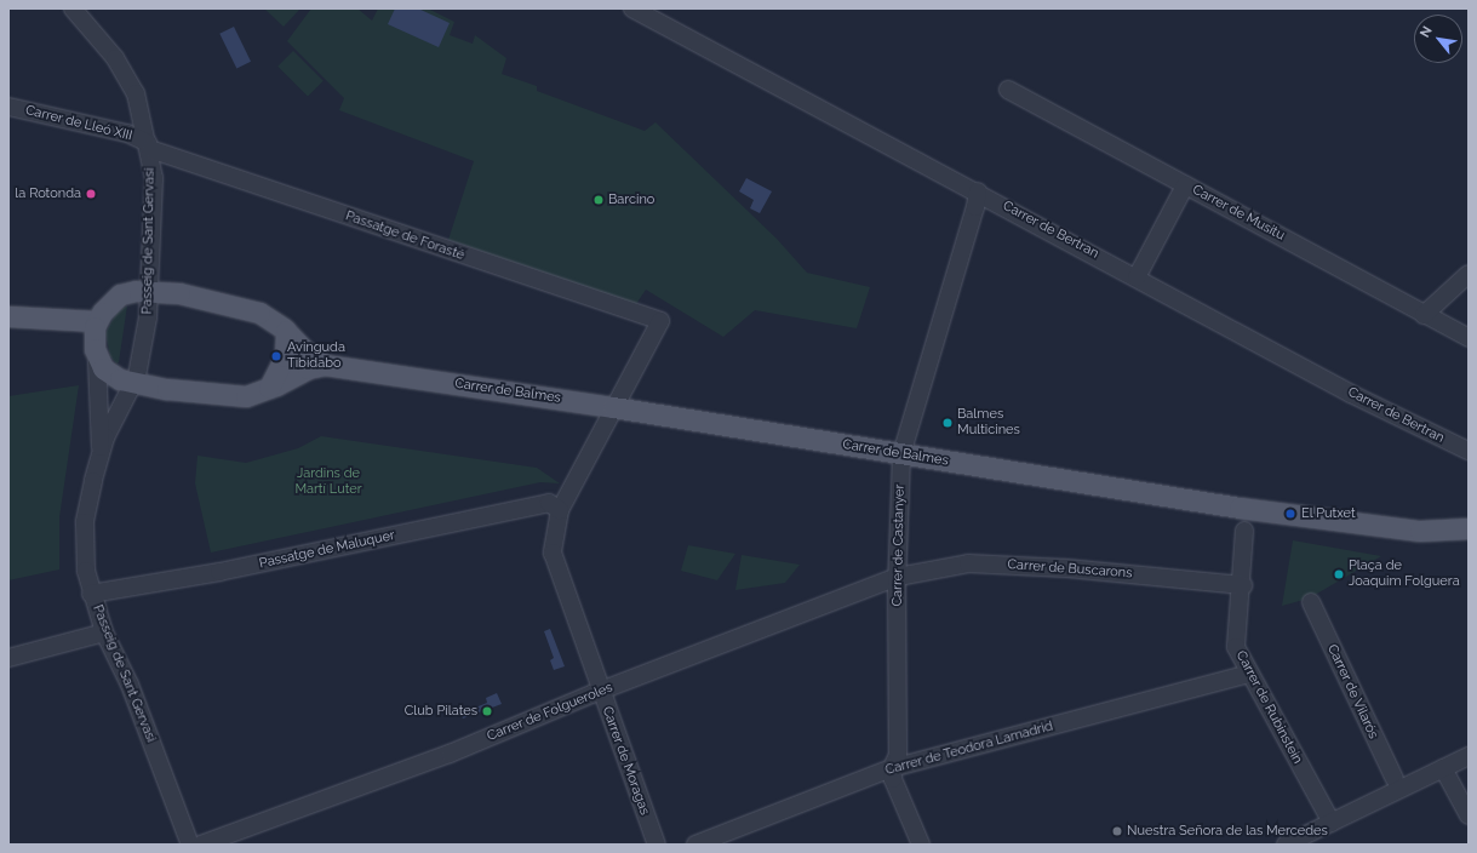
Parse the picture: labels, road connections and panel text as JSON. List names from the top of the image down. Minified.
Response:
{"streets":{"main road":["Carrer de Balmes"],"street":["Carrer de Lleó XIII","Carrer de Musitu","Carrer de Bertran","Passatge de Forasté","Passeig de Sant Gervasi","Carrer de Castanyer","Passatge de Maluquer","Carrer de Buscarons","Carrer de Vilarós","Carrer de Rubinstein","Carrer de Folgueroles","Carrer de Teodora Lamadrid","Carrer de Moragas"]},"crossings":[["Carrer de Lleó XIII","Passatge de Forasté"],["Carrer de Lleó XIII","Passeig de Sant Gervasi"],["Carrer de Bertran","Carrer de Castanyer"],["Passatge de Forasté","Passeig de Sant Gervasi"],["Passatge de Forasté","Carrer de Moragas"],["Passeig de Sant Gervasi","Passatge de Maluquer"],["Carrer de Balmes","Carrer de Castanyer"],["Carrer de Balmes","Carrer de Moragas"],["Carrer de Castanyer","Carrer de Buscarons"],["Carrer de Castanyer","Carrer de Folgueroles"],["Carrer de Castanyer","Carrer de Teodora Lamadrid"],["Passatge de Maluquer","Carrer de Moragas"],["Carrer de Buscarons","Carrer de Rubinstein"],["Carrer de Buscarons","Carrer de Folgueroles"],["Carrer de Rubinstein","Carrer de Teodora Lamadrid"],["Carrer de Folgueroles","Carrer de Moragas"]],"parks":["Jardins de Martí Luter"],"places":["la Rotonda","Barcino","Avinguda Tibidabo","Balmes Multicines","El Putxet","Plaça de Joaquim Folguera","Club Pilates","Nuestra Señora de las Mercedes"],"north":"top left"}
